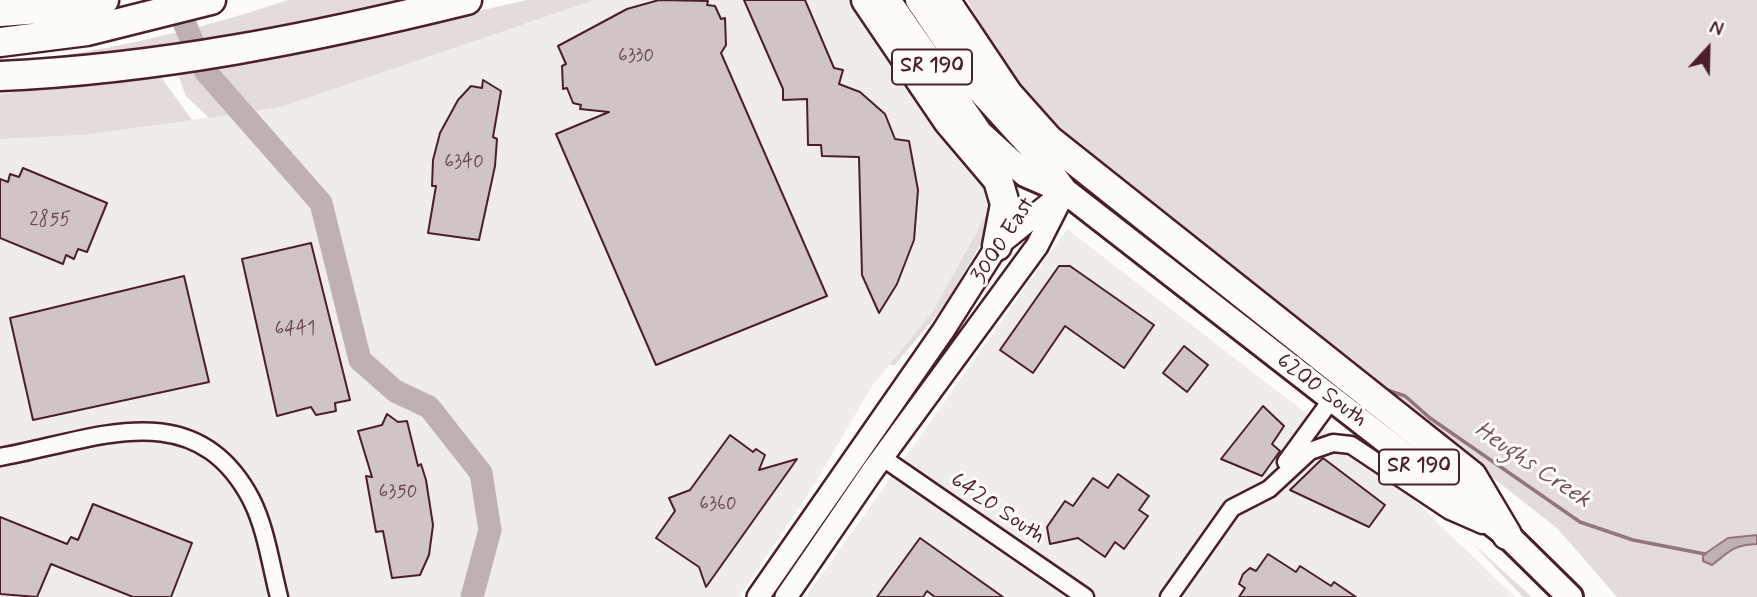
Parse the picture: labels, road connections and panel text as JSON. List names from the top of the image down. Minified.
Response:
{"streets":{"main road":["SR 190","3000 East","6200 South"],"street":["6420 South"]},"crossings":[["3000 East","6200 South"],["3000 East","6420 South"]],"water":["Heughs Creek"],"house_numbers":["6330","6340","2855","6441","6350","6360"],"north":"top"}
